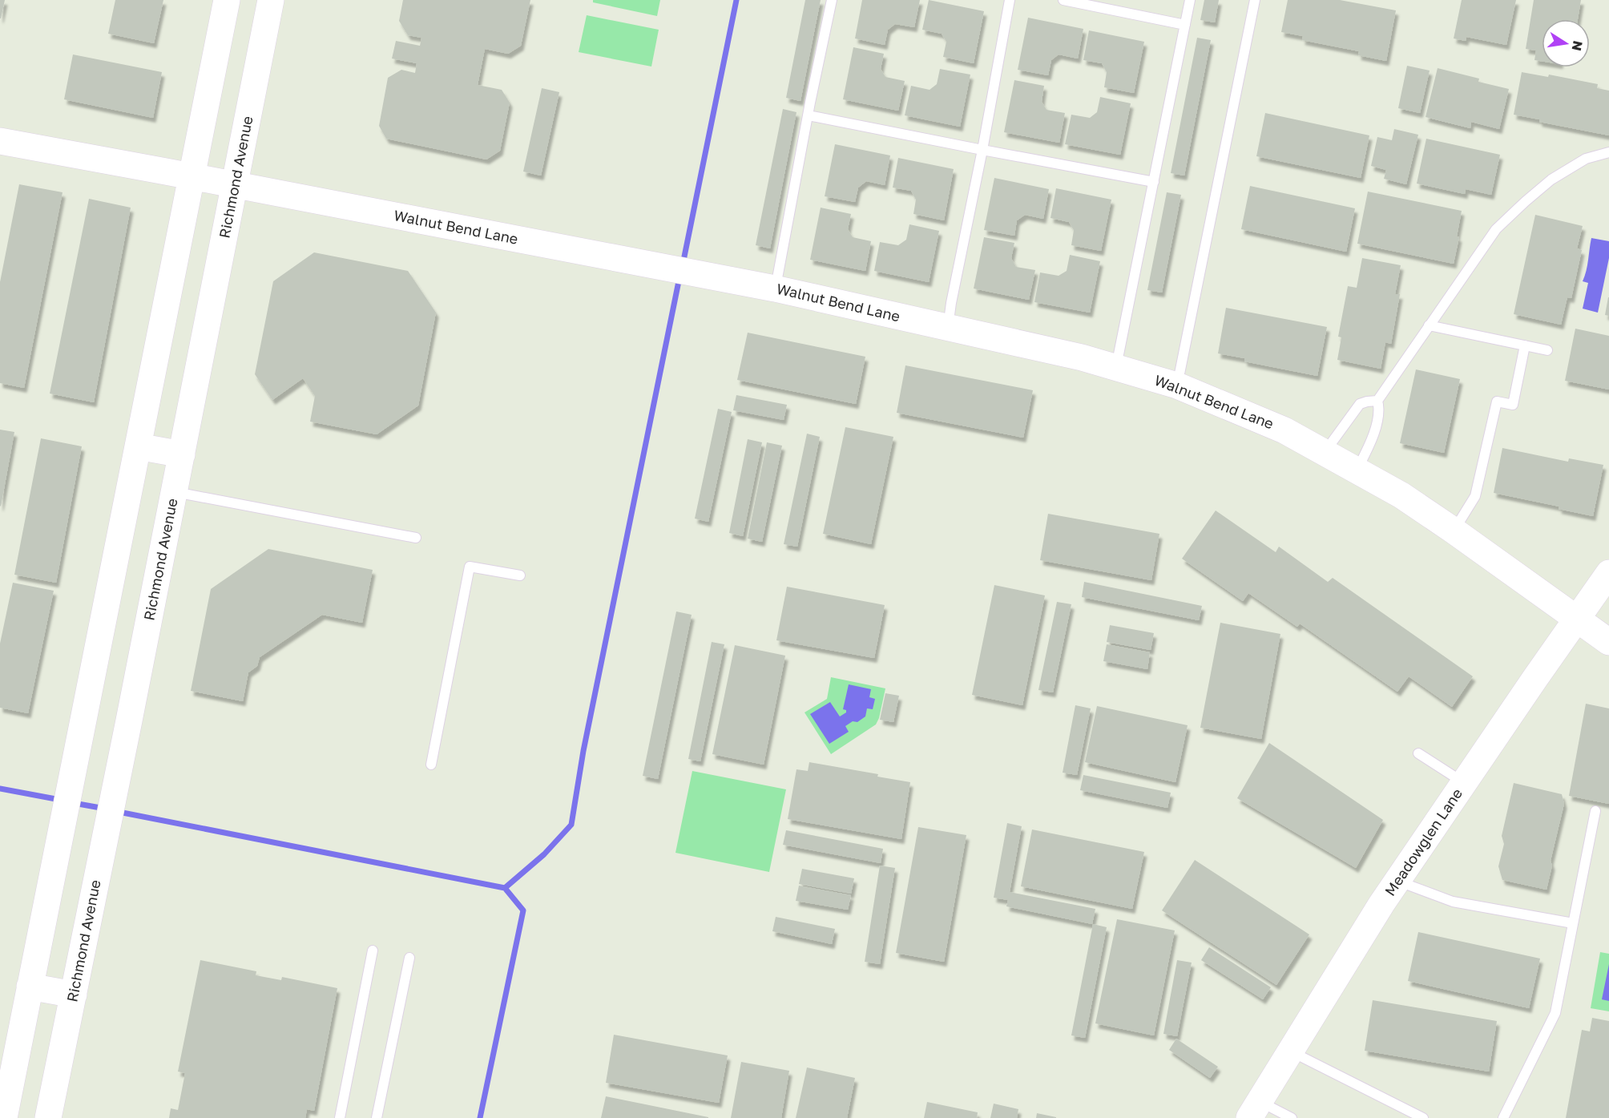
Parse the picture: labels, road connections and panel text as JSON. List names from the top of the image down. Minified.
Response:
{"streets":{"main road":["Richmond Avenue","Walnut Bend Lane","Meadowglen Lane"]},"crossings":[["Richmond Avenue","Walnut Bend Lane"],["Walnut Bend Lane","Meadowglen Lane"]],"north":"right"}
